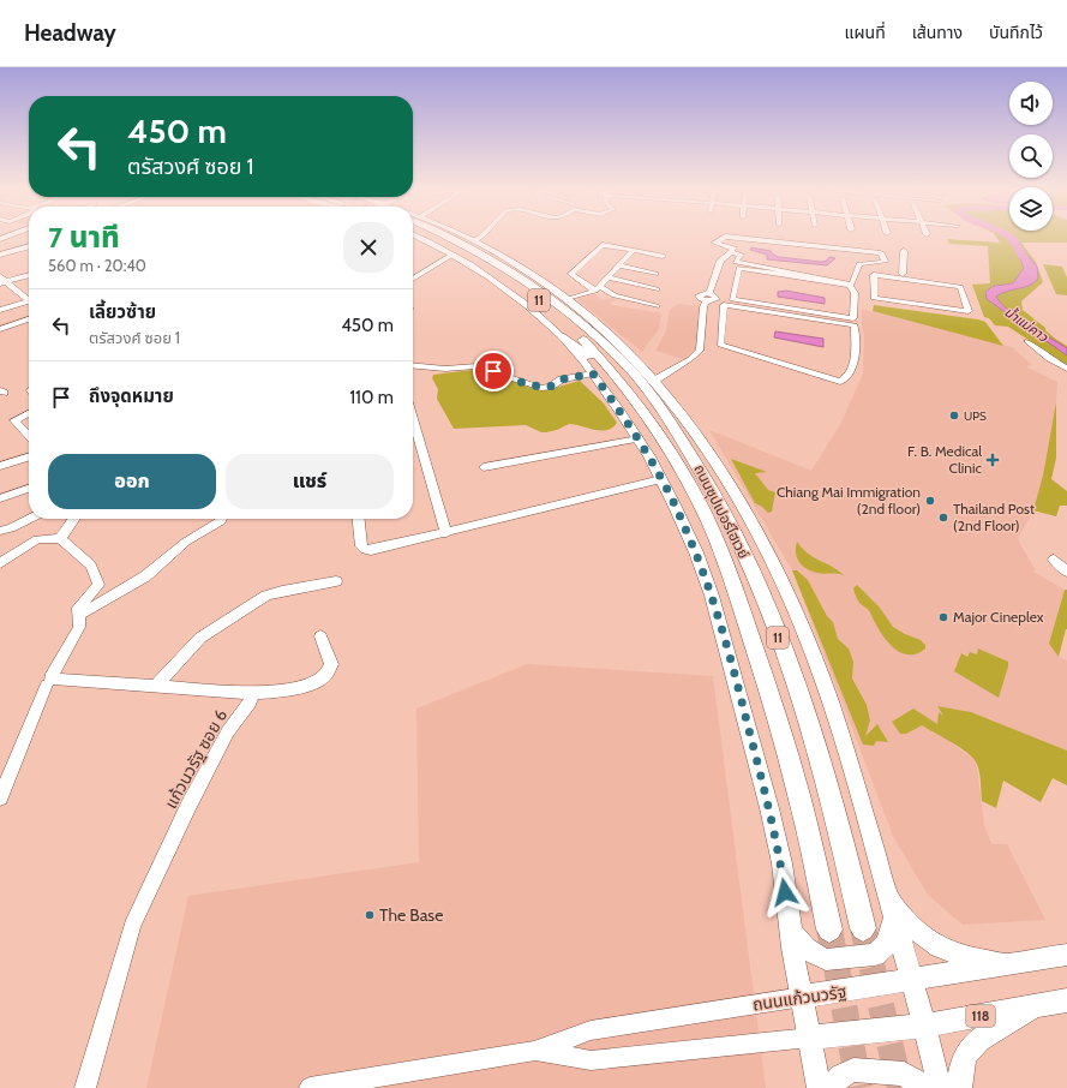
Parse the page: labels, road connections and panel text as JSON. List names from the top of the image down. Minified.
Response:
{"streets":{"highway":["11","ถนนซุปเปอร์ไฮเวย์"],"main road":["ถนนแก้วนวรัฐ","118"],"street":["แก้วนวรัฐ ซอย 6"]},"water":["น้ำแม่คาว"],"places":{"other":["UPS","Chiang Mai Immigration (2nd floor)","Thailand Post (2nd Floor)","Major Cineplex","The Base"],"health":["F. B. Medical Clinic"]},"page":{"header":"Headway","nav":["แผนที่","เส้นทาง","บันทึกไว้"],"turn":["450 m","ตรัสวงศ์ ซอย 1"],"heading":["7 นาที","560 m · 20:40"],"list":[{"name":"เลี้ยวซ้าย","note":"ตรัสวงศ์ ซอย 1","value":"450 m"},{"name":"ถึงจุดหมาย","value":"110 m"}],"buttons":["ออก","แชร์"]}}
